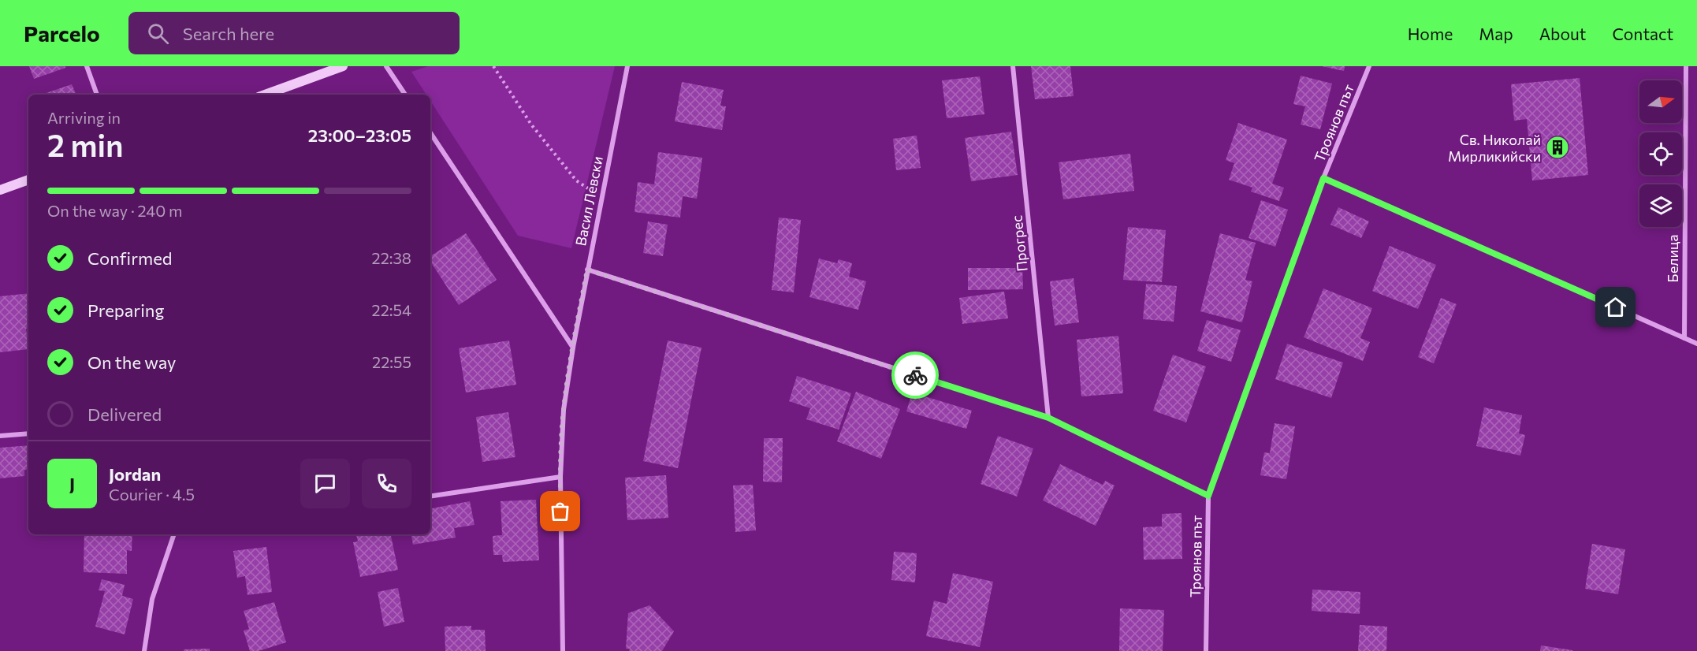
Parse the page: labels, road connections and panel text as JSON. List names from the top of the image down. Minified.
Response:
{"streets":{"street":["Троянов път","Васил Левски","Прогрес","Белица"]},"places":{"building":["Св. Николай Мирликийски"]},"north":"right","page":{"header":"Parcelo","search":"Search here","nav":["Home","Map","About","Contact"],"heading":["2 min","Arriving in","23:00–23:05"],"panel":["Jordan","Courier · 4.5"],"bar":"On the way · 240 m","list":[["Confirmed","22:38"],["Preparing","22:54"],["On the way","22:55"],"Delivered"],"round":"J"}}
